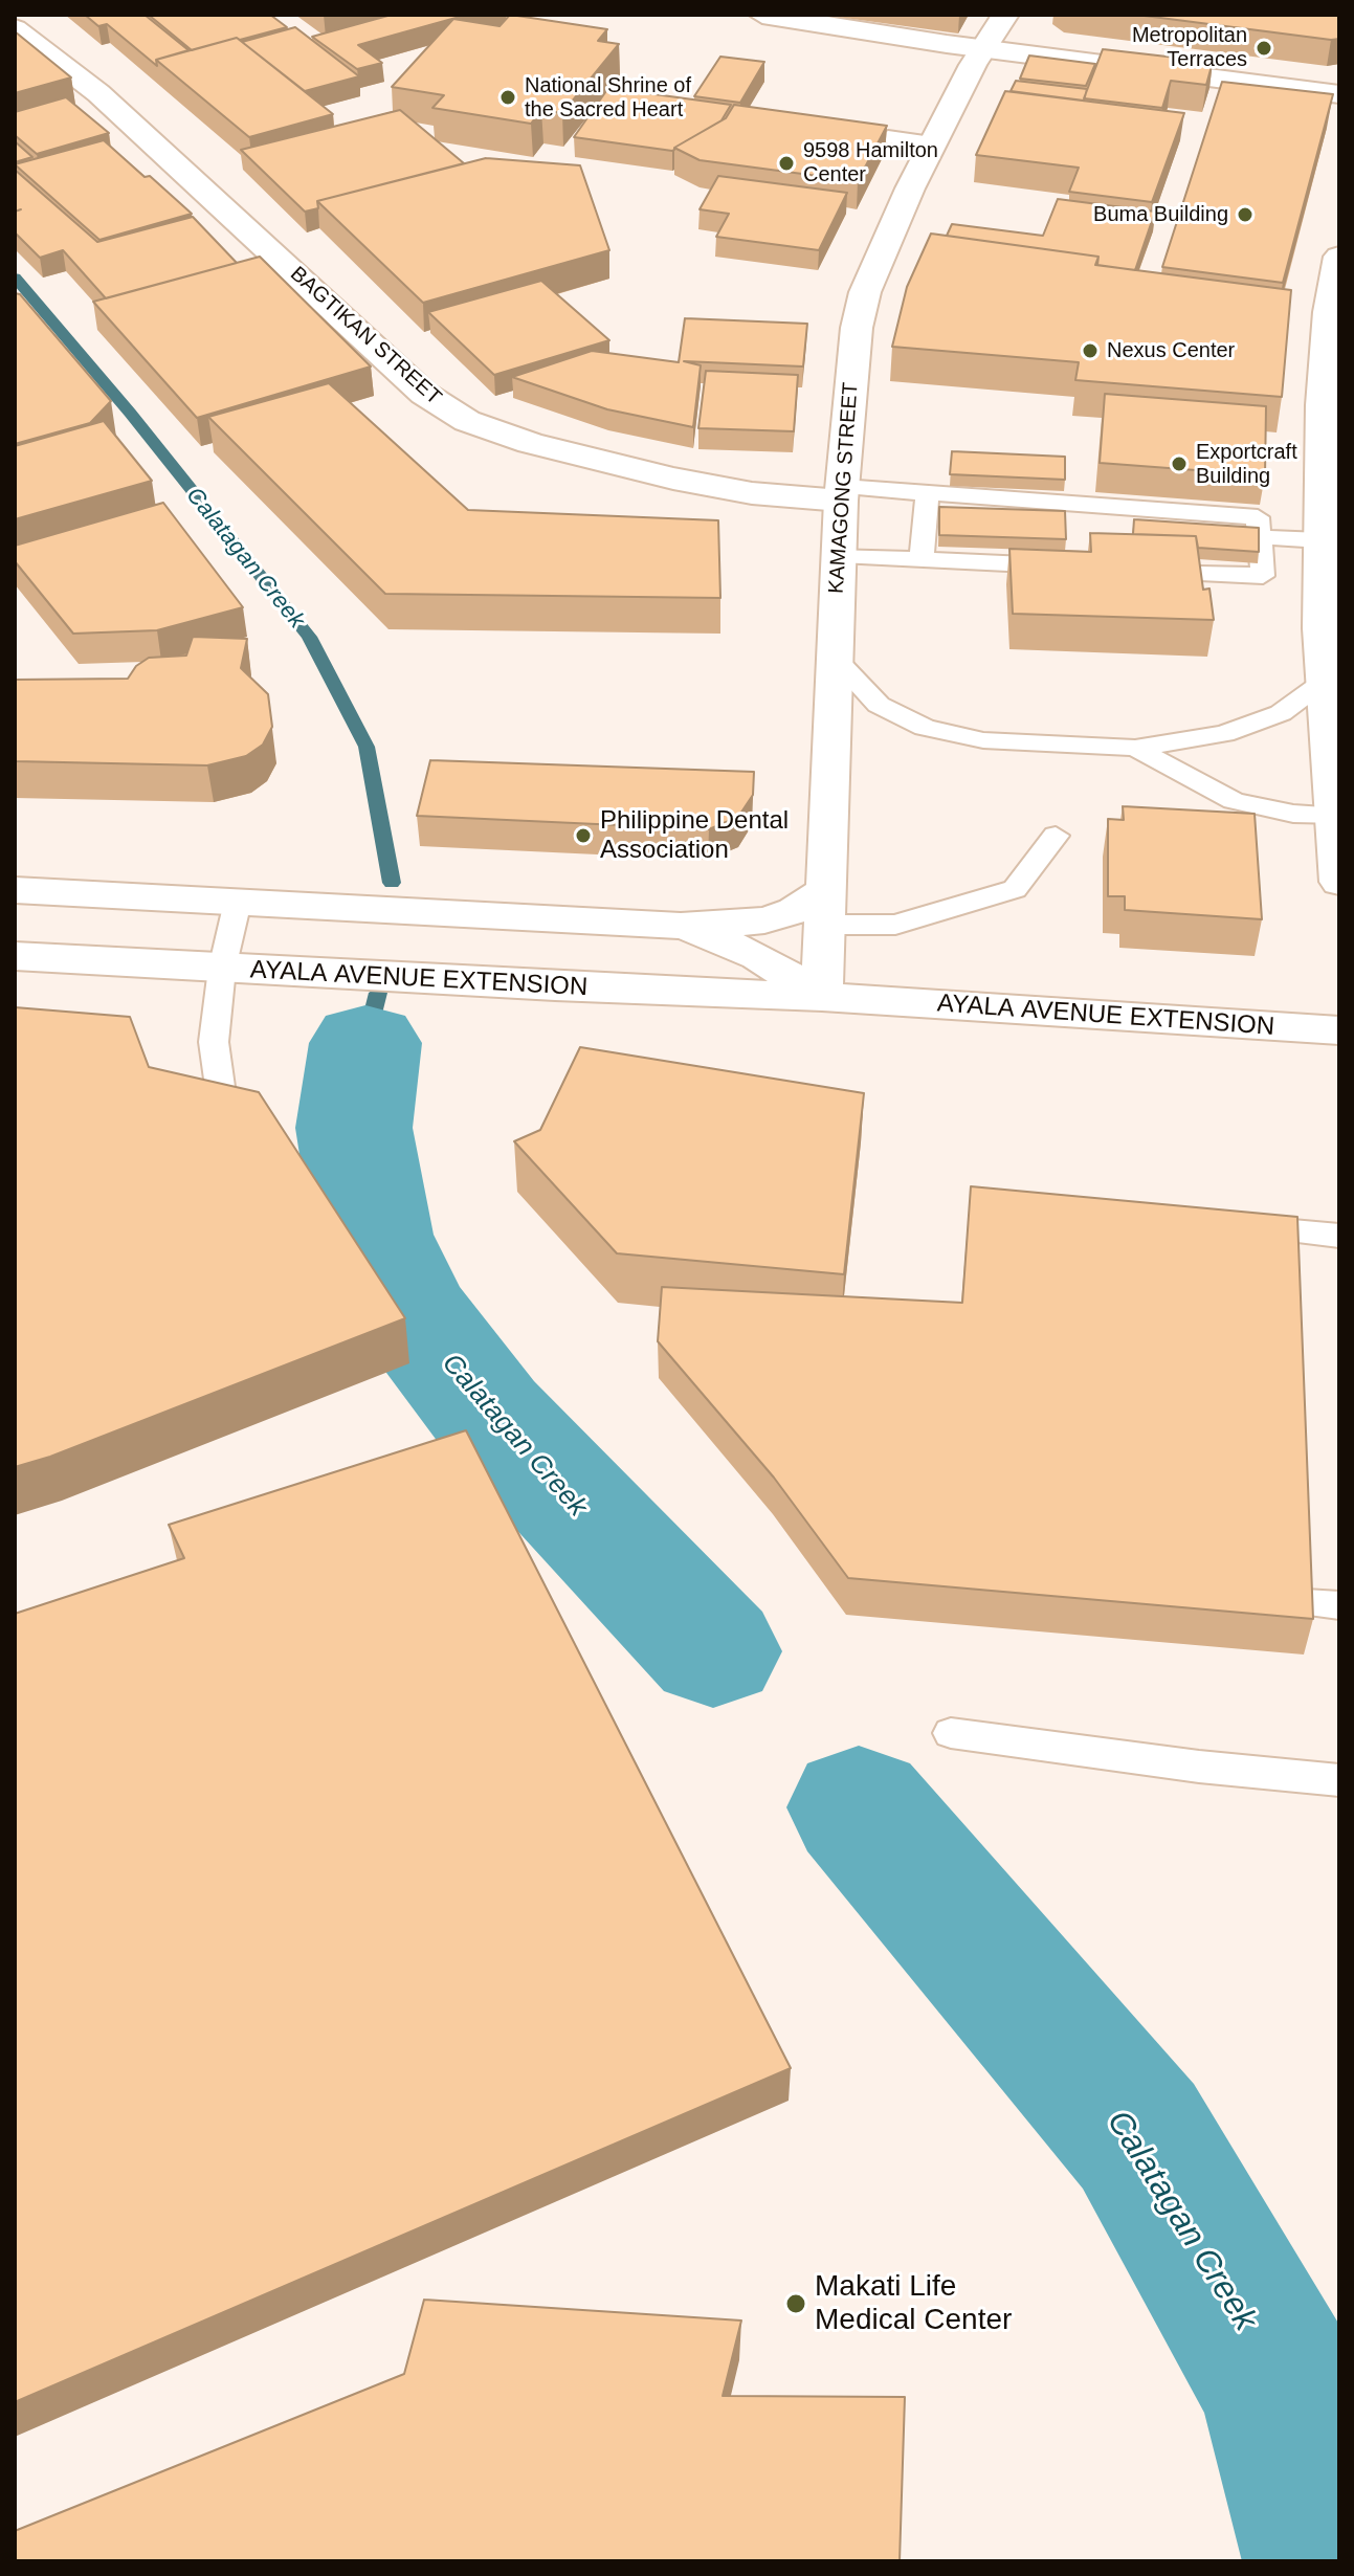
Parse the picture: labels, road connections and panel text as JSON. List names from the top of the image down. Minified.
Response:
{"streets":{"main road":["BAGTIKAN STREET","KAMAGONG STREET","AYALA AVENUE EXTENSION"]},"crossings":[["BAGTIKAN STREET","KAMAGONG STREET"],["KAMAGONG STREET","AYALA AVENUE EXTENSION"]],"water":["Calatagan Creek"],"places":["Metropolitan Terraces","National Shrine of the Sacred Heart","9598 Hamilton Center","Buma Building","Nexus Center","Exportcraft Building","Philippine Dental Association","Makati Life Medical Center"]}
